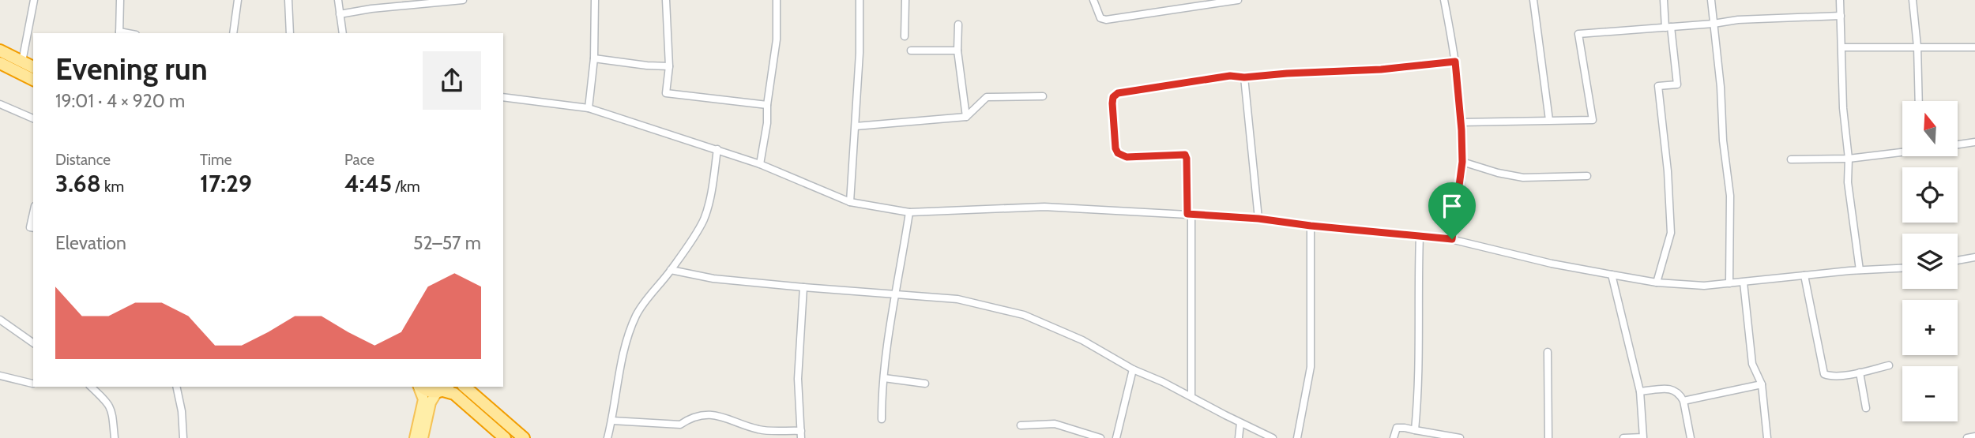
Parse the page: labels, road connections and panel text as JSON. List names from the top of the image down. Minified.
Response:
{"north":"top","page":{"heading":["Evening run","19:01 · 4 × 920 m"],"map_buttons":["+","−"],"stats":[["Distance","3.68 km"],["Time","17:29"],["Pace","4:45 /km"]],"chart":["Elevation","52–57 m"]}}
